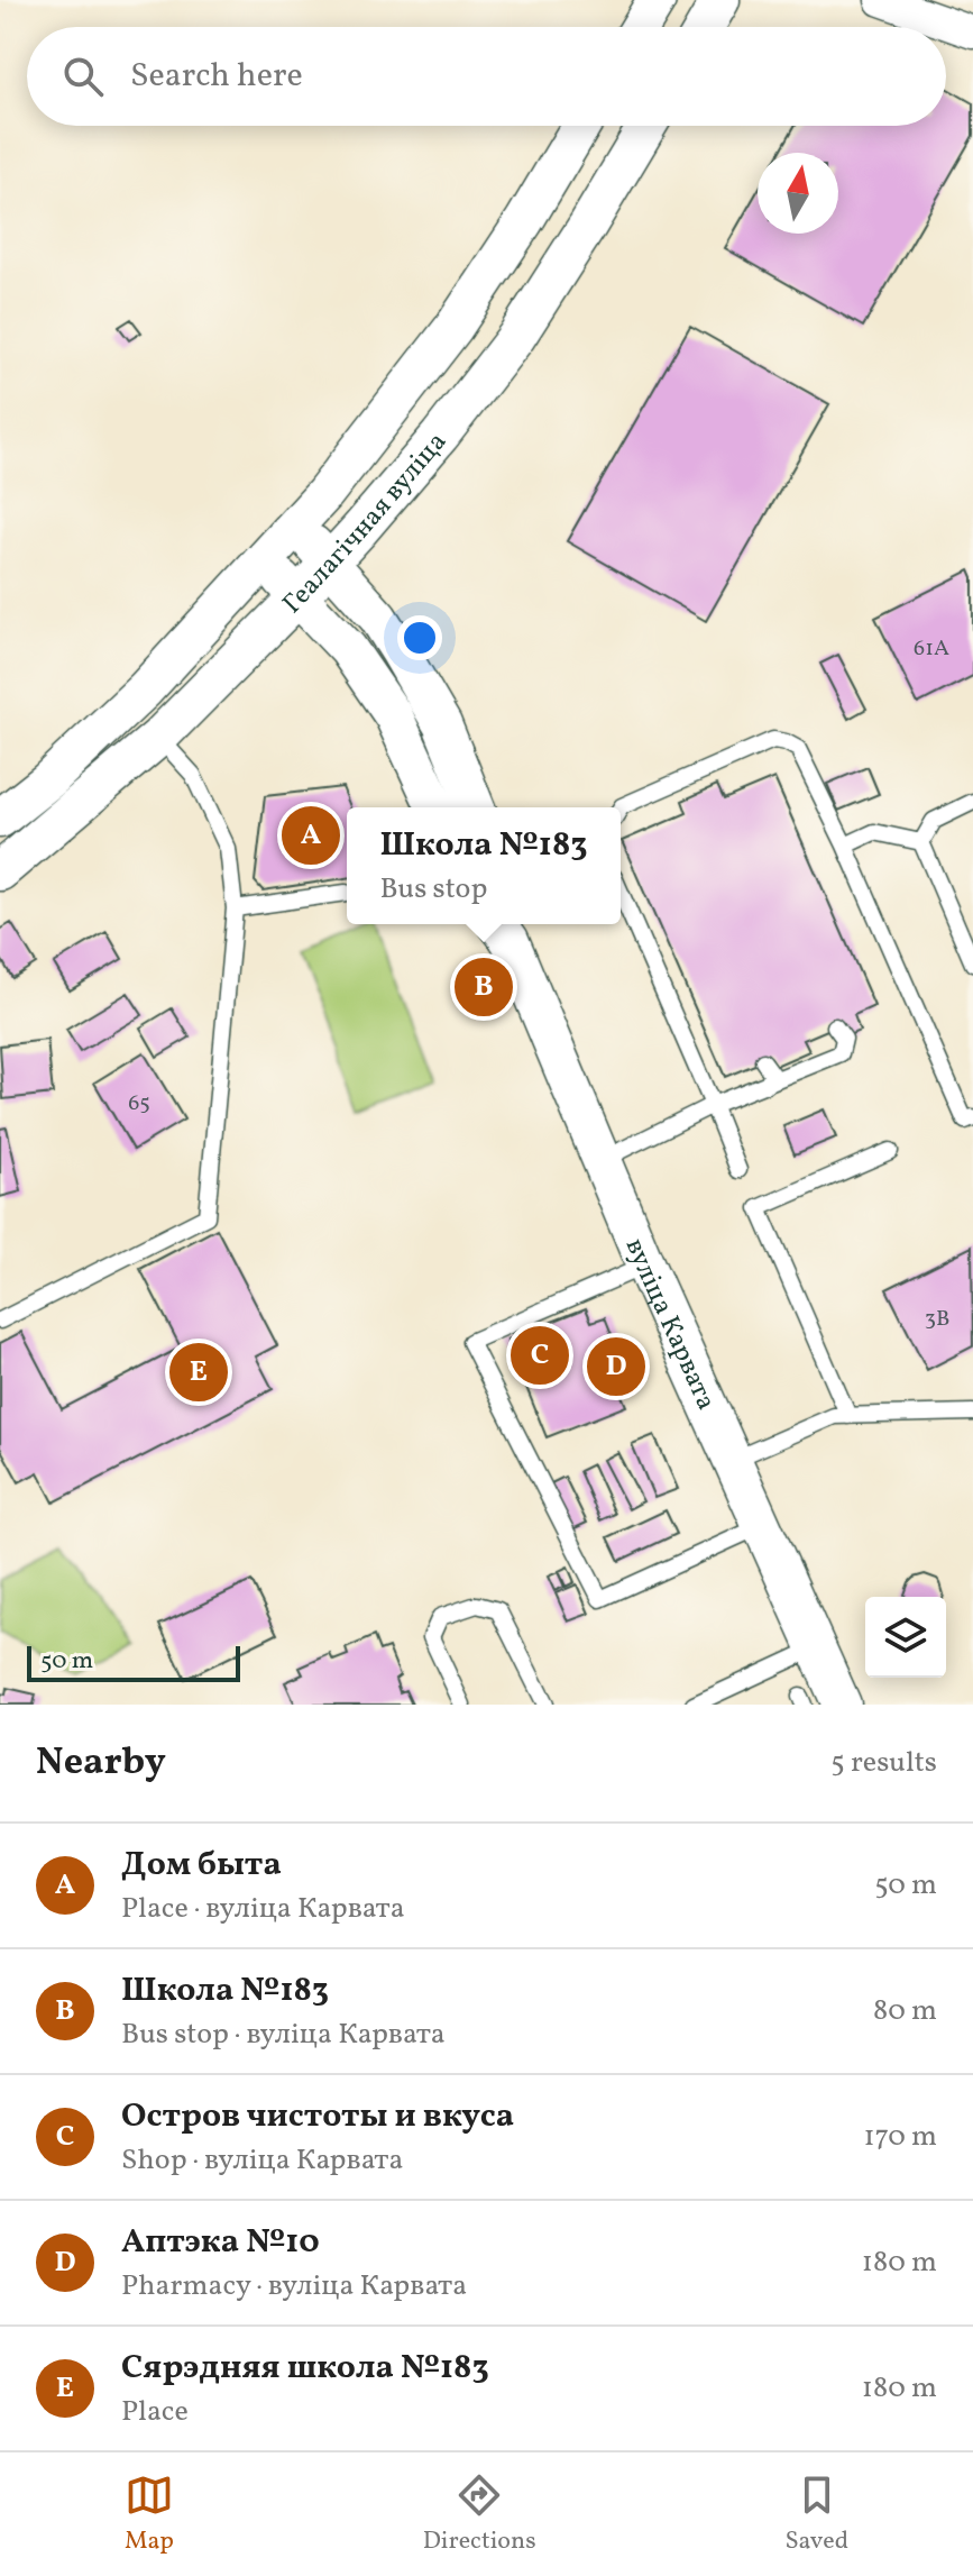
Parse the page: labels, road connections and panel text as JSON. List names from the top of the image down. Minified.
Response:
{"streets":{"street":["Геалагічная вуліца","вуліца Карвата"]},"house_numbers":["61А","65","3В"],"scale_bar":"50 m","north":"top","page":{"search":"Search here","pins":["A","B","C","D","E"],"popup":["Школа №183","Bus stop"],"scale":"50 m","heading":["Nearby","5 results"],"list":[{"mark":"A","name":"Дом быта","note":"Place · вуліца Карвата","value":"50 m"},{"mark":"B","name":"Школа №183","note":"Bus stop · вуліца Карвата","value":"80 m"},{"mark":"C","name":"Остров чистоты и вкуса","note":"Shop · вуліца Карвата","value":"170 m"},{"mark":"D","name":"Аптэка №10","note":"Pharmacy · вуліца Карвата","value":"180 m"},{"mark":"E","name":"Сярэдняя школа №183","note":"Place","value":"180 m"}],"nav":["Map","Directions","Saved"]}}
